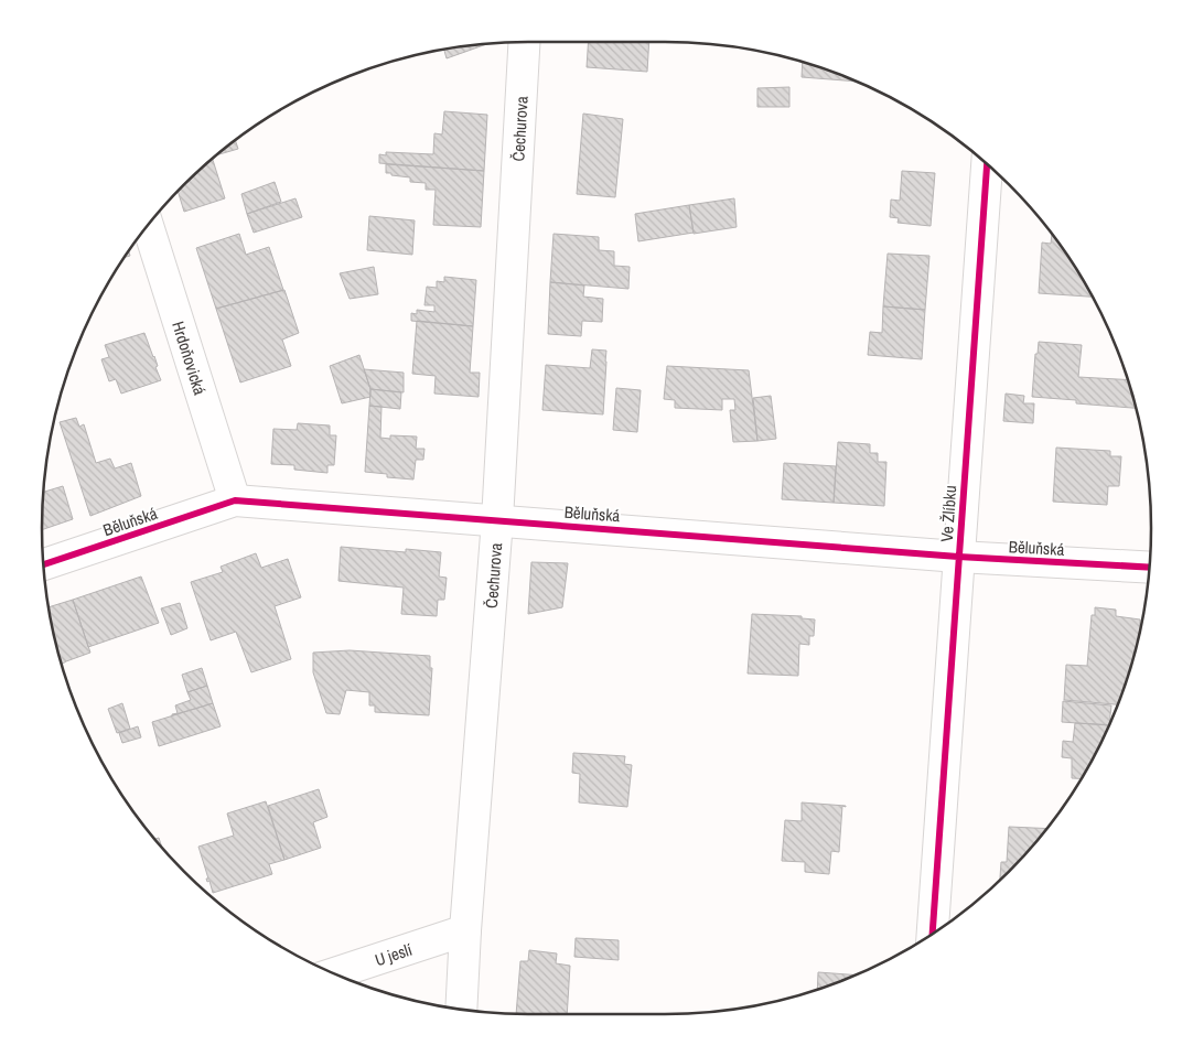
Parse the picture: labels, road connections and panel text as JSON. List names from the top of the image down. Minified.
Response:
{"streets":{"street":["Čechurova","Hrdoňovická","Běluňská","Ve Žlíbku","U jeslí"]},"crossings":[["Čechurova","Běluňská"],["Čechurova","U jeslí"],["Hrdoňovická","Běluňská"],["Běluňská","Ve Žlíbku"]]}
